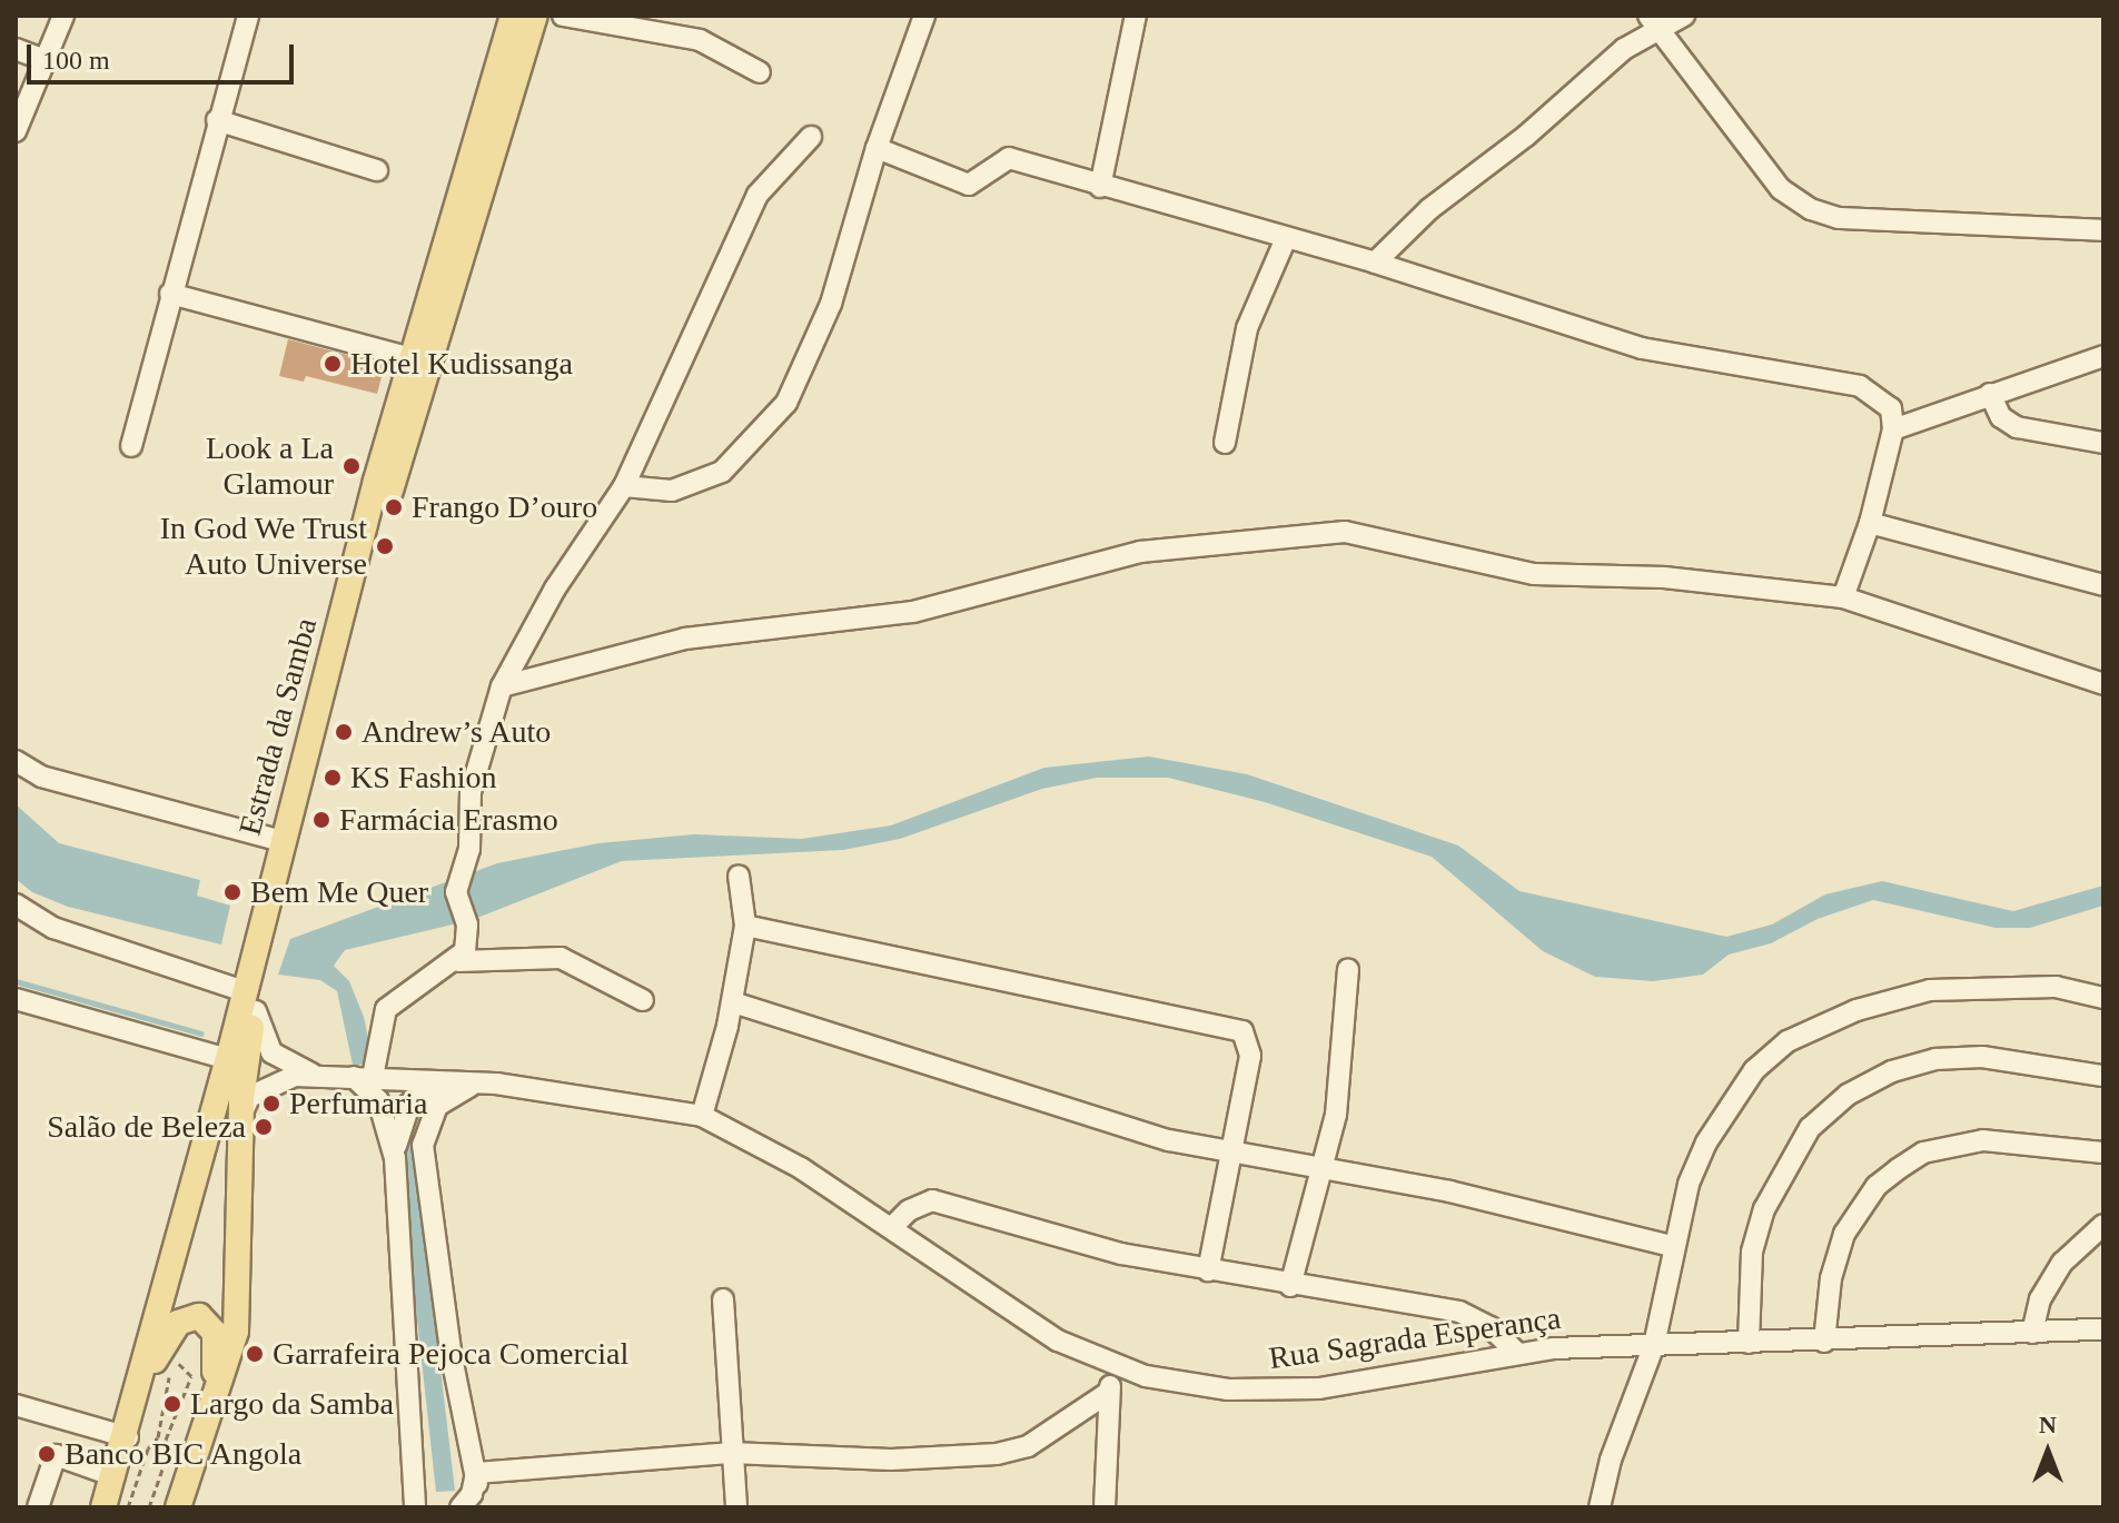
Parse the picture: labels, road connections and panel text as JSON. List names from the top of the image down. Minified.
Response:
{"streets":{"main road":["Estrada da Samba"],"street":["Rua Sagrada Esperança"]},"crossings":[["Estrada da Samba","Rua Sagrada Esperança"]],"places":["Hotel Kudissanga","Look a La Glamour","Frango D’ouro","In God We Trust Auto Universe","Andrew’s Auto","KS Fashion","Farmácia Erasmo","Bem Me Quer","Perfumaria","Salão de Beleza","Garrafeira Pejoca Comercial","Largo da Samba","Banco BIC Angola"],"scale_bar":"100 m","north":"top"}
